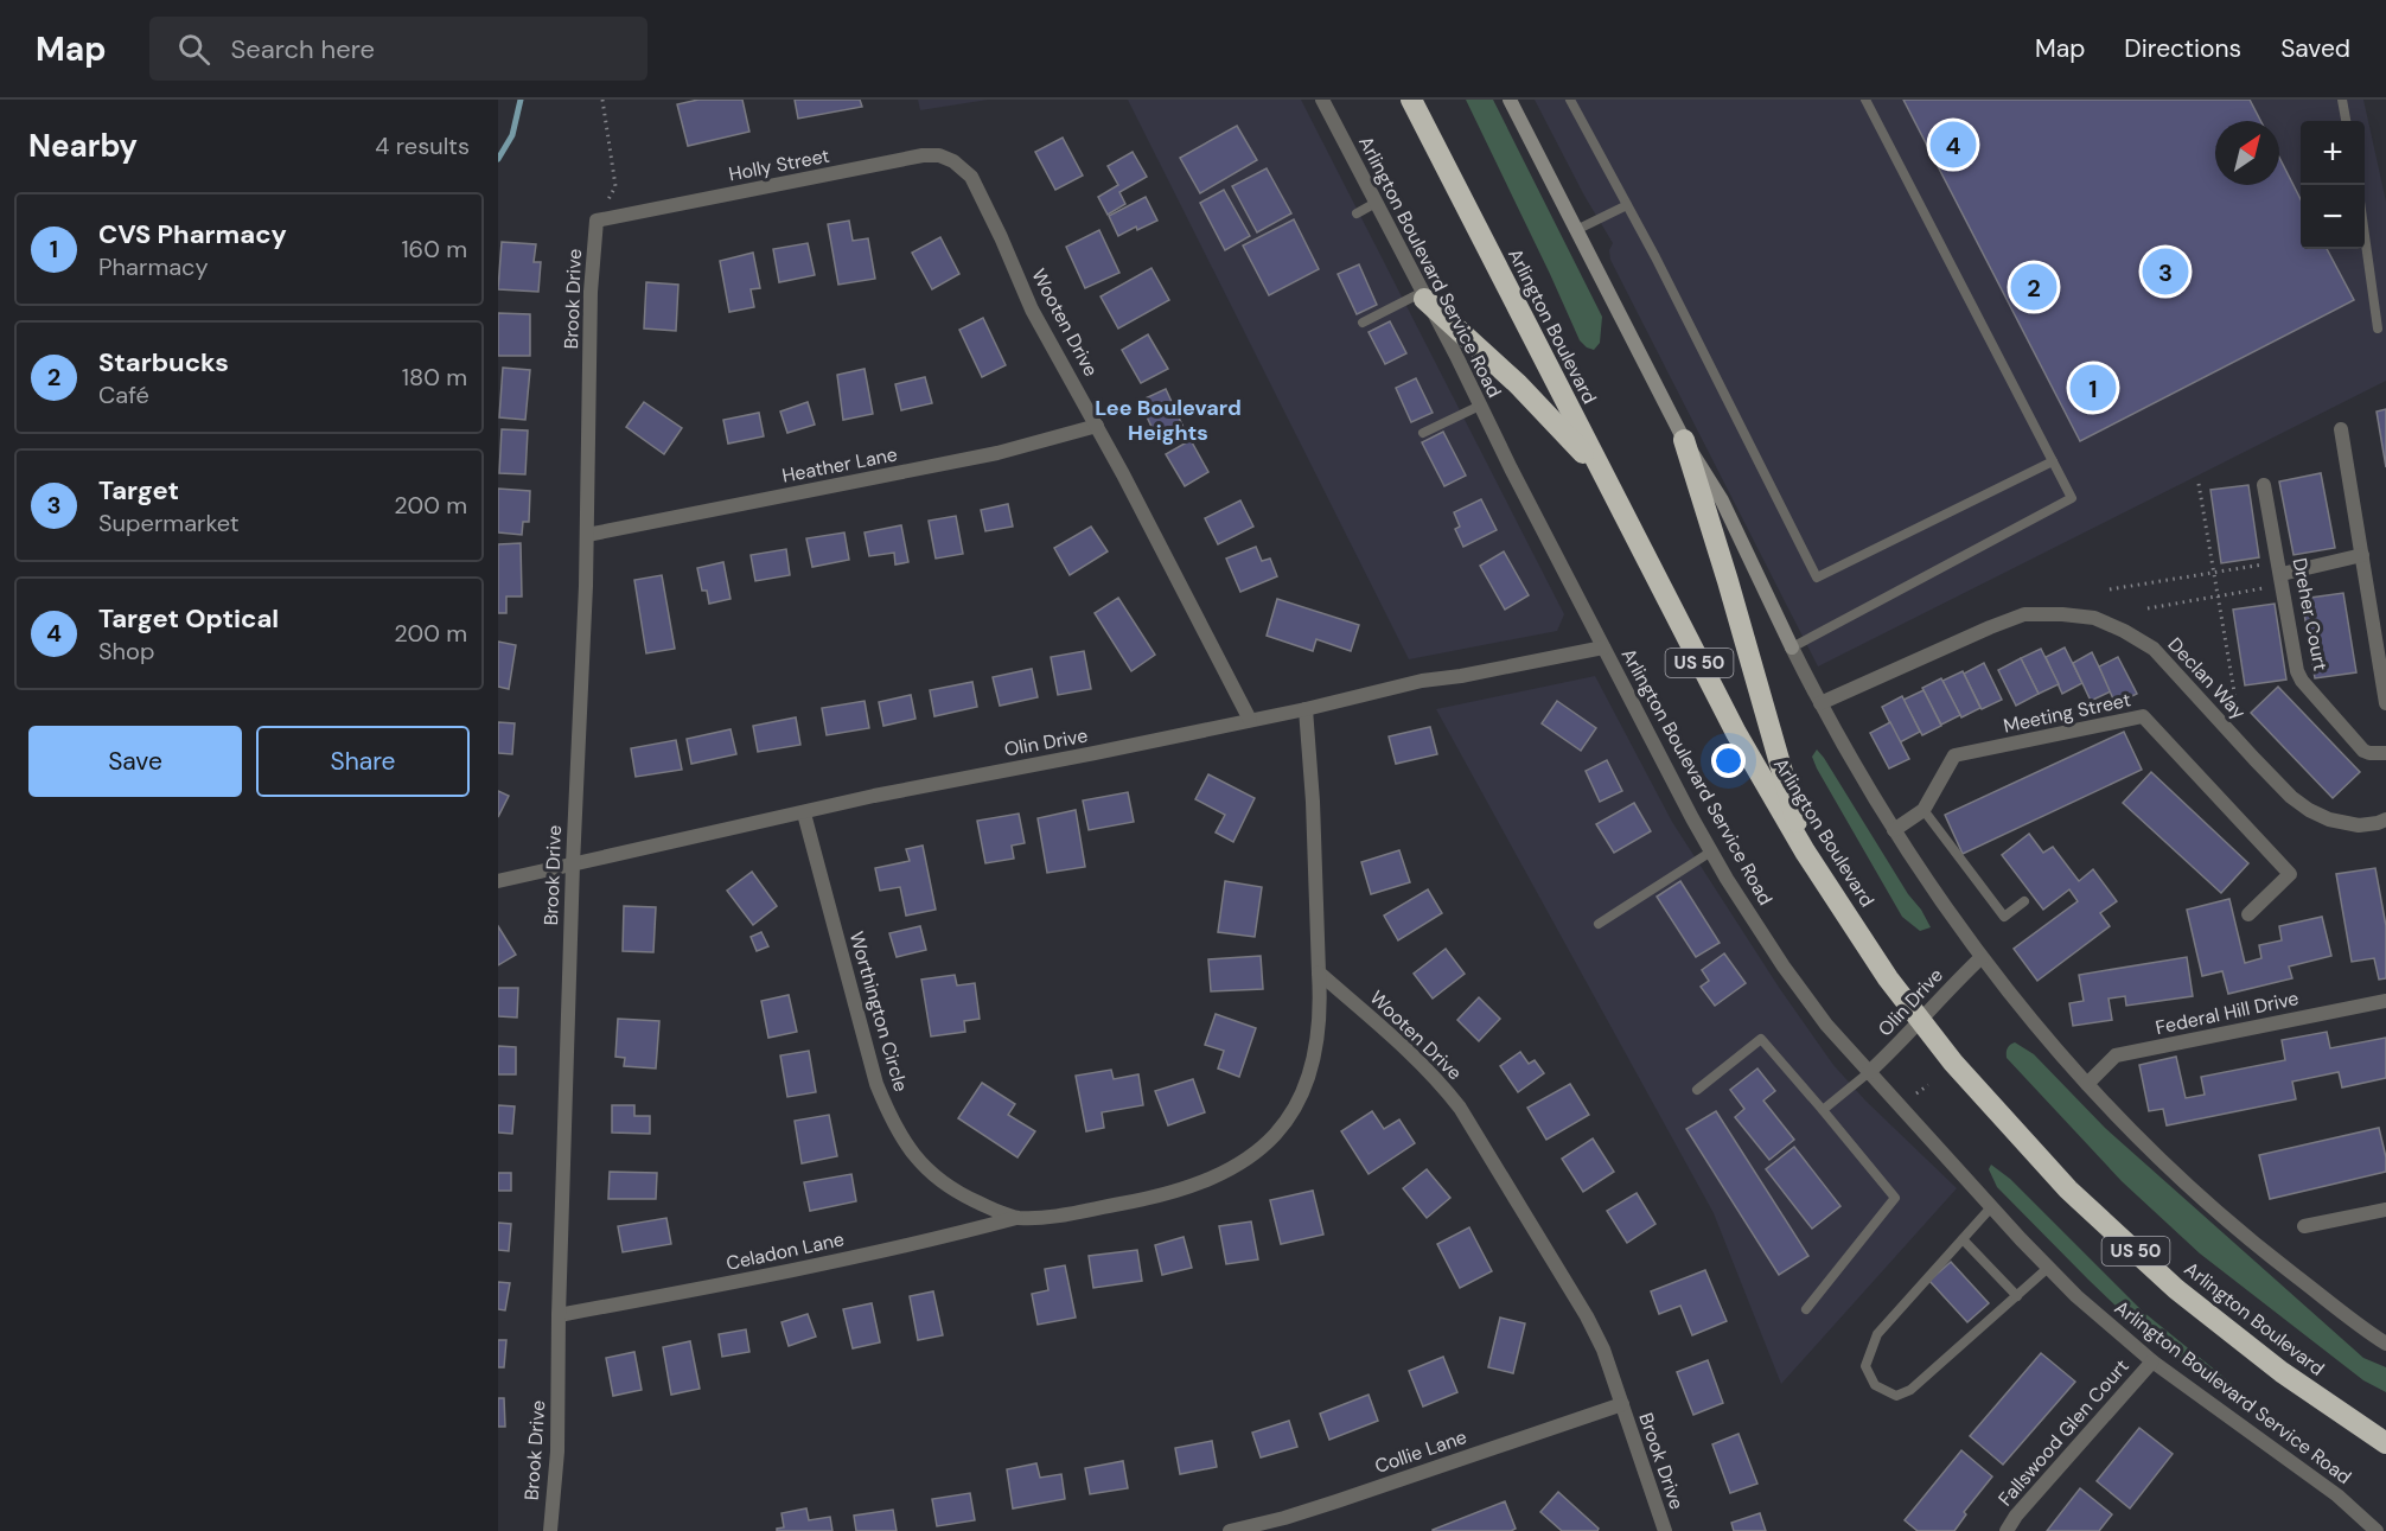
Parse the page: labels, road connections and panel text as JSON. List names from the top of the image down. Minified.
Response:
{"streets":{"highway":["Arlington Boulevard","US 50"],"street":["Holly Street","Arlington Boulevard Service Road","Brook Drive","Wooten Drive","Heather Lane","Dreher Court","Declan Way","Meeting Street","Olin Drive","Worthington Circle","Federal Hill Drive","Celadon Lane","Fallswood Glen Court","Collie Lane"]},"crossings":[["Holly Street","Brook Drive"],["Holly Street","Wooten Drive"],["Arlington Boulevard Service Road","Olin Drive"],["Arlington Boulevard Service Road","Fallswood Glen Court"],["Brook Drive","Wooten Drive"],["Brook Drive","Heather Lane"],["Brook Drive","Olin Drive"],["Brook Drive","Celadon Lane"],["Brook Drive","Collie Lane"],["Wooten Drive","Heather Lane"],["Wooten Drive","Olin Drive"],["Wooten Drive","Worthington Circle"],["Wooten Drive","Collie Lane"],["Arlington Boulevard","Olin Drive"],["Olin Drive","Worthington Circle"],["Worthington Circle","Celadon Lane"]],"districts":["Lee Boulevard Heights"],"north":"top right","page":{"header":"Map","search":"Search here","nav":["Map","Directions","Saved"],"heading":["Nearby","4 results"],"pins":["4","3","2","1"],"map_buttons":["+","−"],"list":[{"mark":"1","name":"CVS Pharmacy","note":"Pharmacy","value":"160 m"},{"mark":"2","name":"Starbucks","note":"Café","value":"180 m"},{"mark":"3","name":"Target","note":"Supermarket","value":"200 m"},{"mark":"4","name":"Target Optical","note":"Shop","value":"200 m"}],"buttons":["Save","Share"]}}
